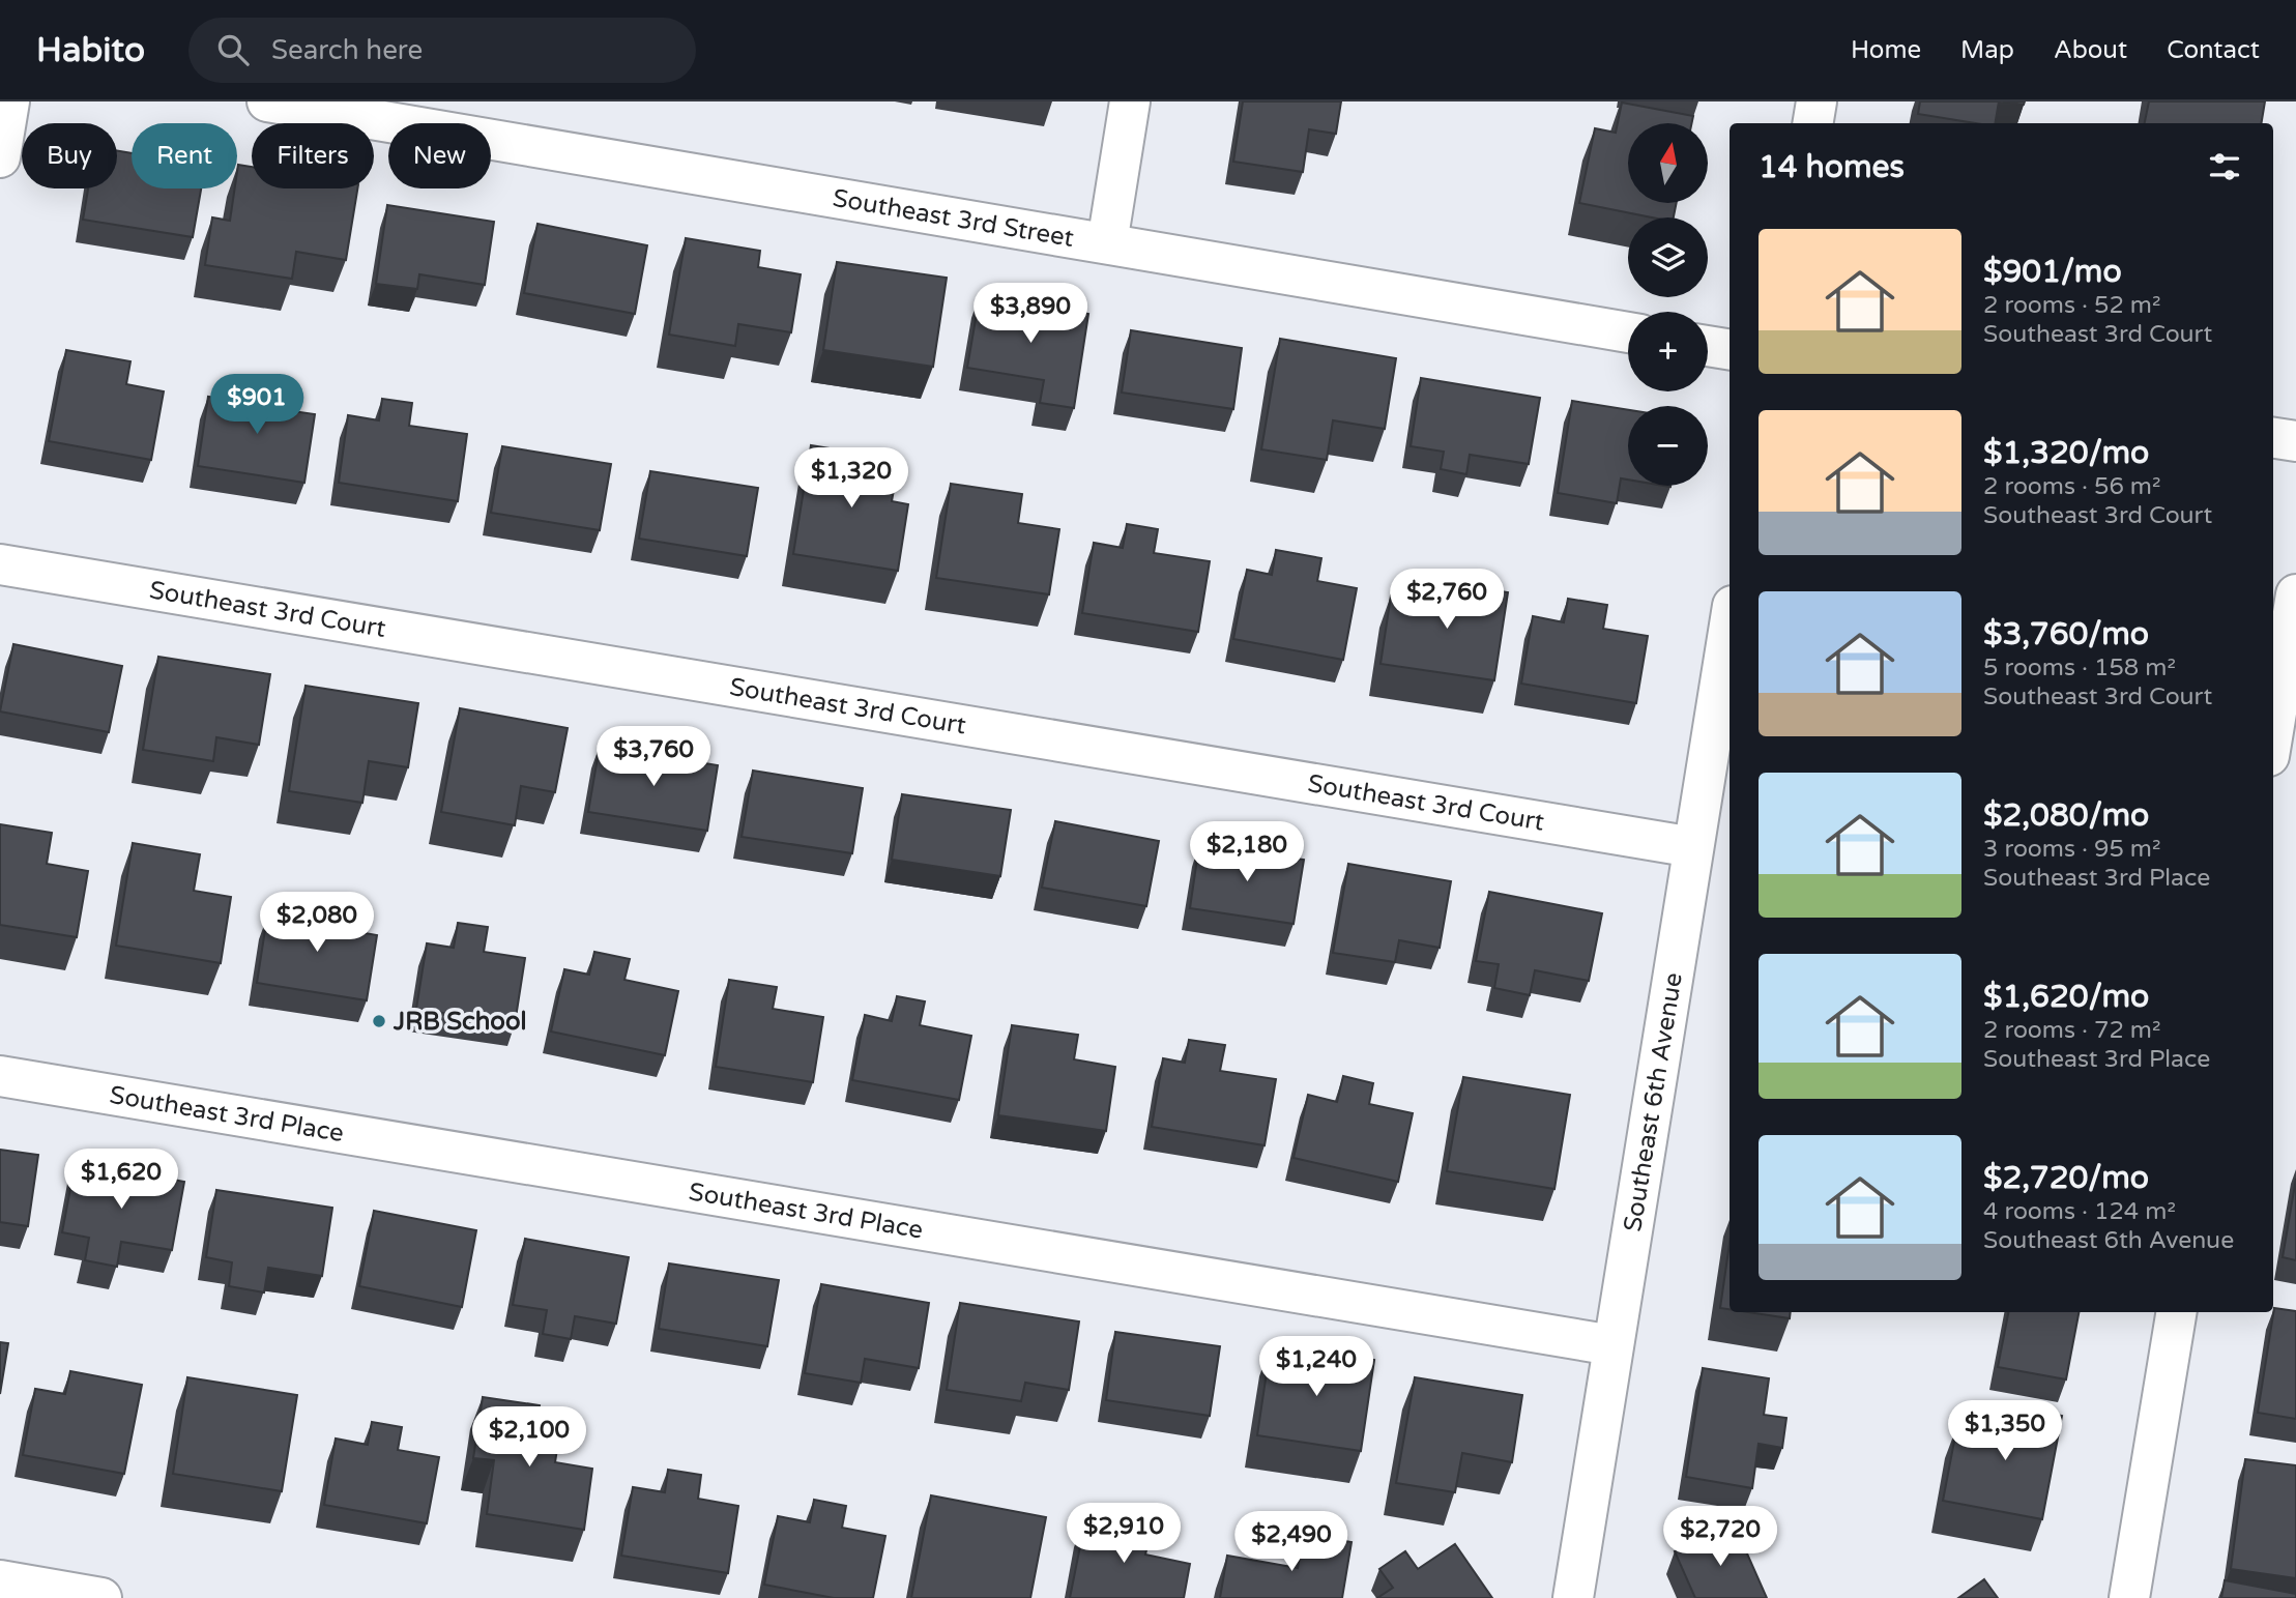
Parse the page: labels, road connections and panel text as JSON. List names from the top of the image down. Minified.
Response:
{"streets":{"street":["Southeast 3rd Street","Southeast 3rd Court","Southeast 6th Avenue","Southeast 3rd Place"]},"crossings":[["Southeast 3rd Court","Southeast 6th Avenue"],["Southeast 6th Avenue","Southeast 3rd Place"]],"places":["JRB School"],"north":"top","page":{"header":"Habito","search":"Search here","nav":["Home","Map","About","Contact"],"map_buttons":["+","−"],"chip":["Buy","Rent","Filters","New"],"heading":"14 homes","list":[{"name":"$901/mo","note":"2 rooms · 52 m² · Southeast 3rd Court"},{"name":"$1,320/mo","note":"2 rooms · 56 m² · Southeast 3rd Court"},{"name":"$3,760/mo","note":"5 rooms · 158 m² · Southeast 3rd Court"},{"name":"$2,080/mo","note":"3 rooms · 95 m² · Southeast 3rd Place"},{"name":"$1,620/mo","note":"2 rooms · 72 m² · Southeast 3rd Place"},{"name":"$2,720/mo","note":"4 rooms · 124 m² · Southeast 6th Avenue"}],"price":["$3,890","$901","$1,320","$2,760","$3,760","$2,180","$2,080","$1,620","$1,240","$1,350","$2,100","$2,910","$2,720","$2,490"]}}
